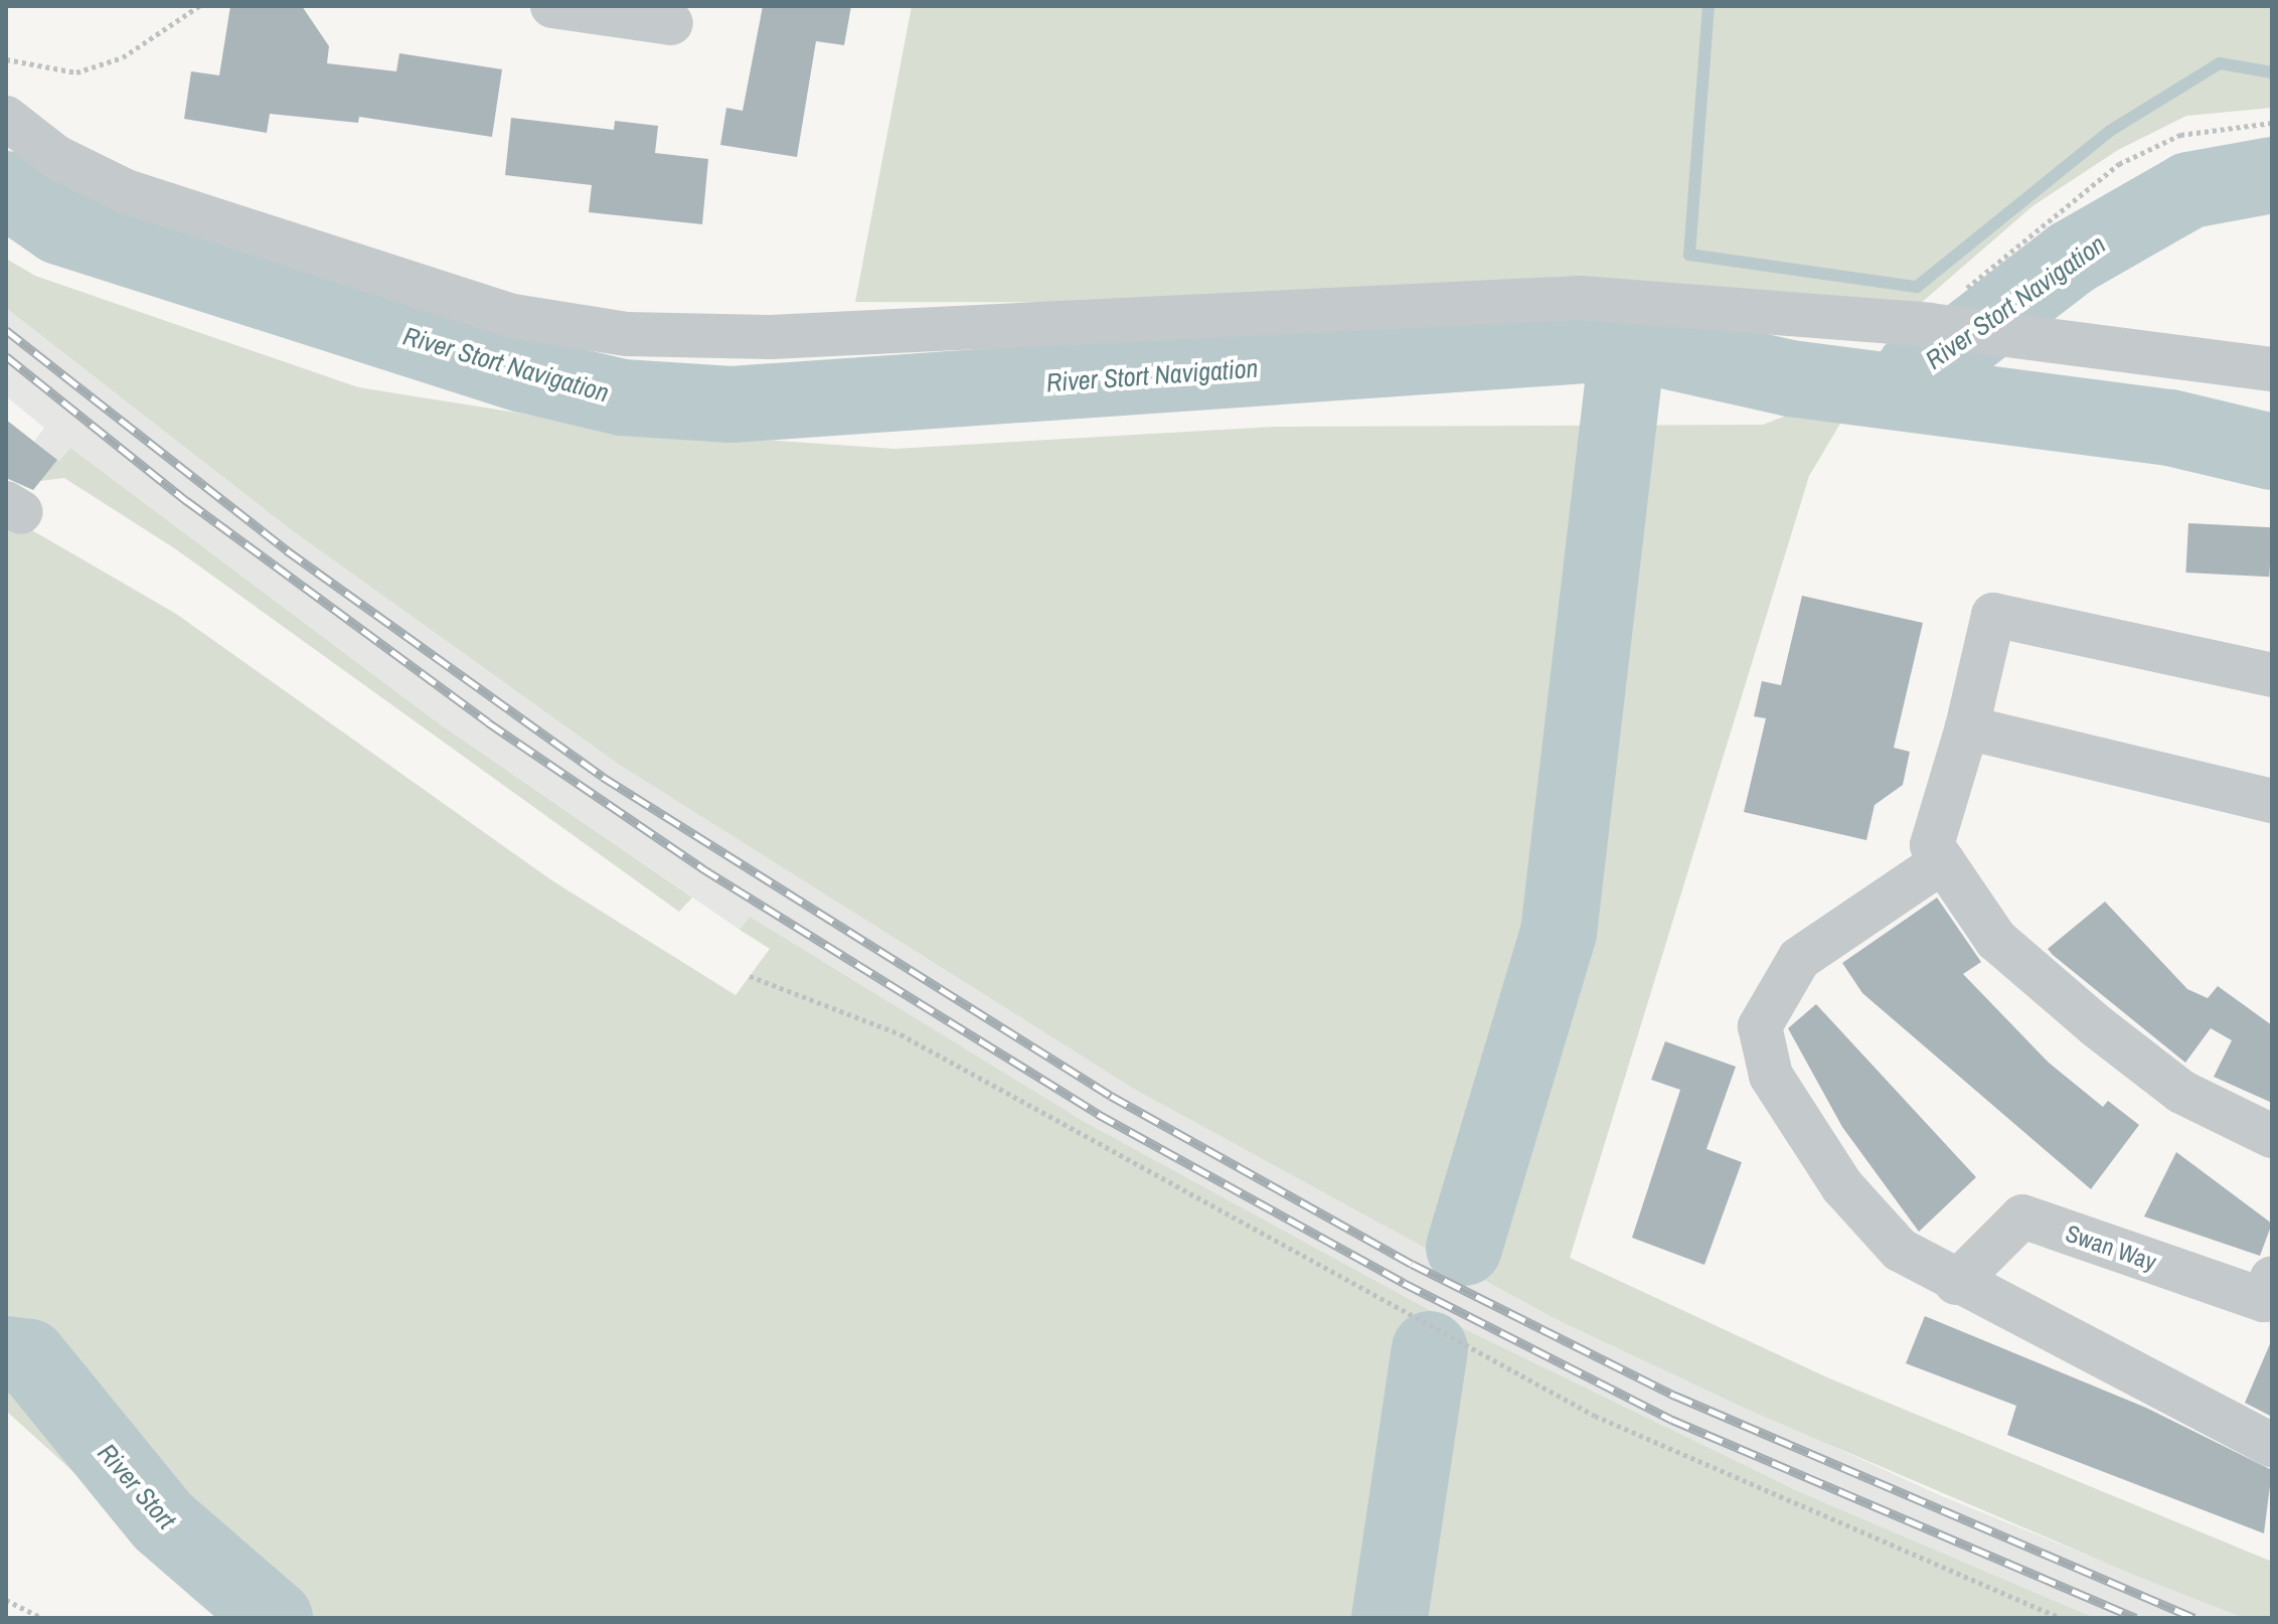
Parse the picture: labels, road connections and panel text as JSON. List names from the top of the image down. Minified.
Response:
{"streets":{"street":["Swan Way"]},"water":["River Stort Navigation","River Stort"]}
